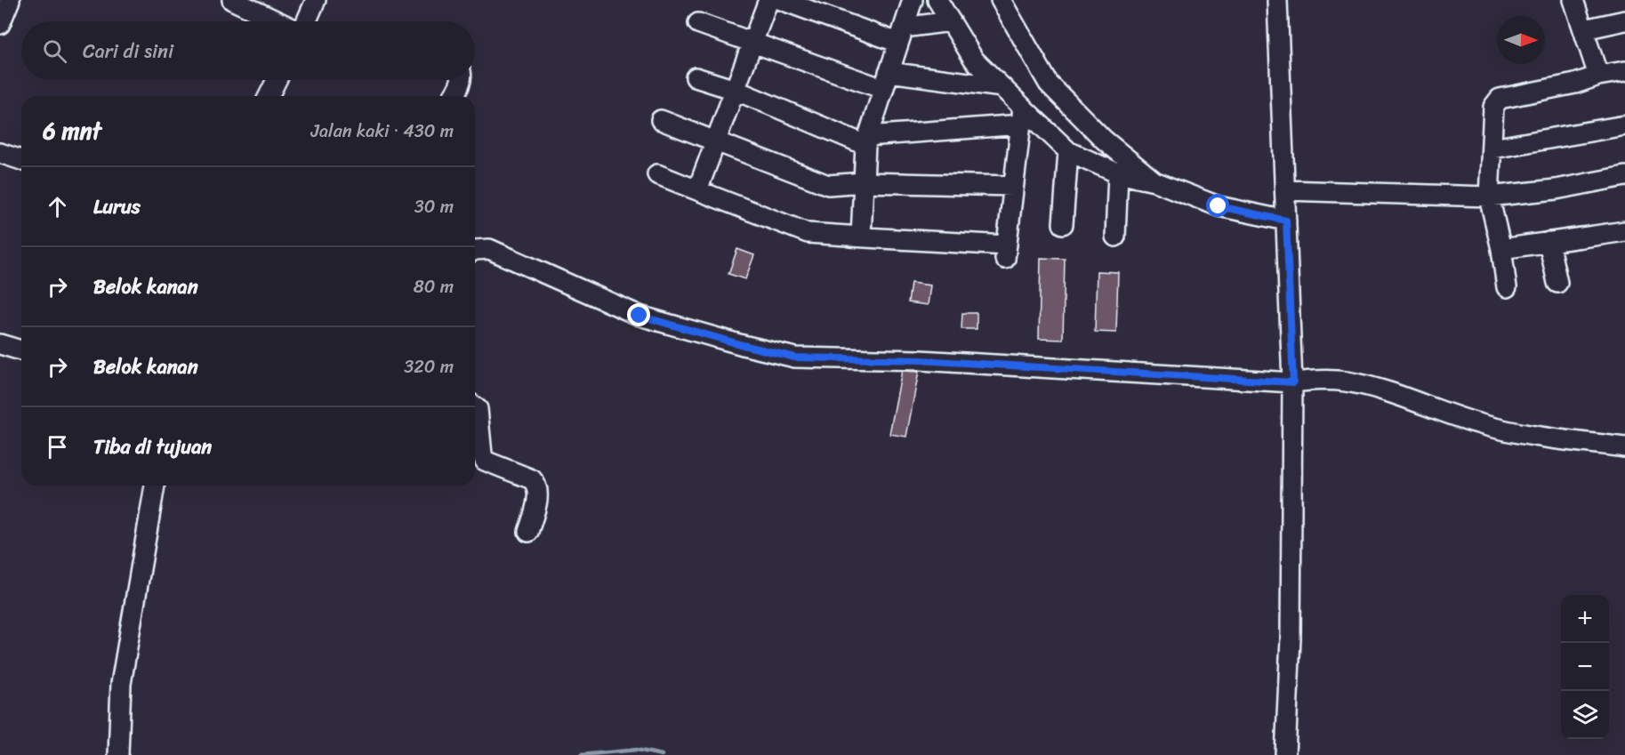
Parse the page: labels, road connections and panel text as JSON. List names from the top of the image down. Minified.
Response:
{"north":"right","page":{"search":"Cari di sini","heading":["6 mnt","Jalan kaki · 430 m"],"list":[["Lurus","30 m"],["Belok kanan","80 m"],["Belok kanan","320 m"],"Tiba di tujuan"],"map_buttons":["+","−"]}}
